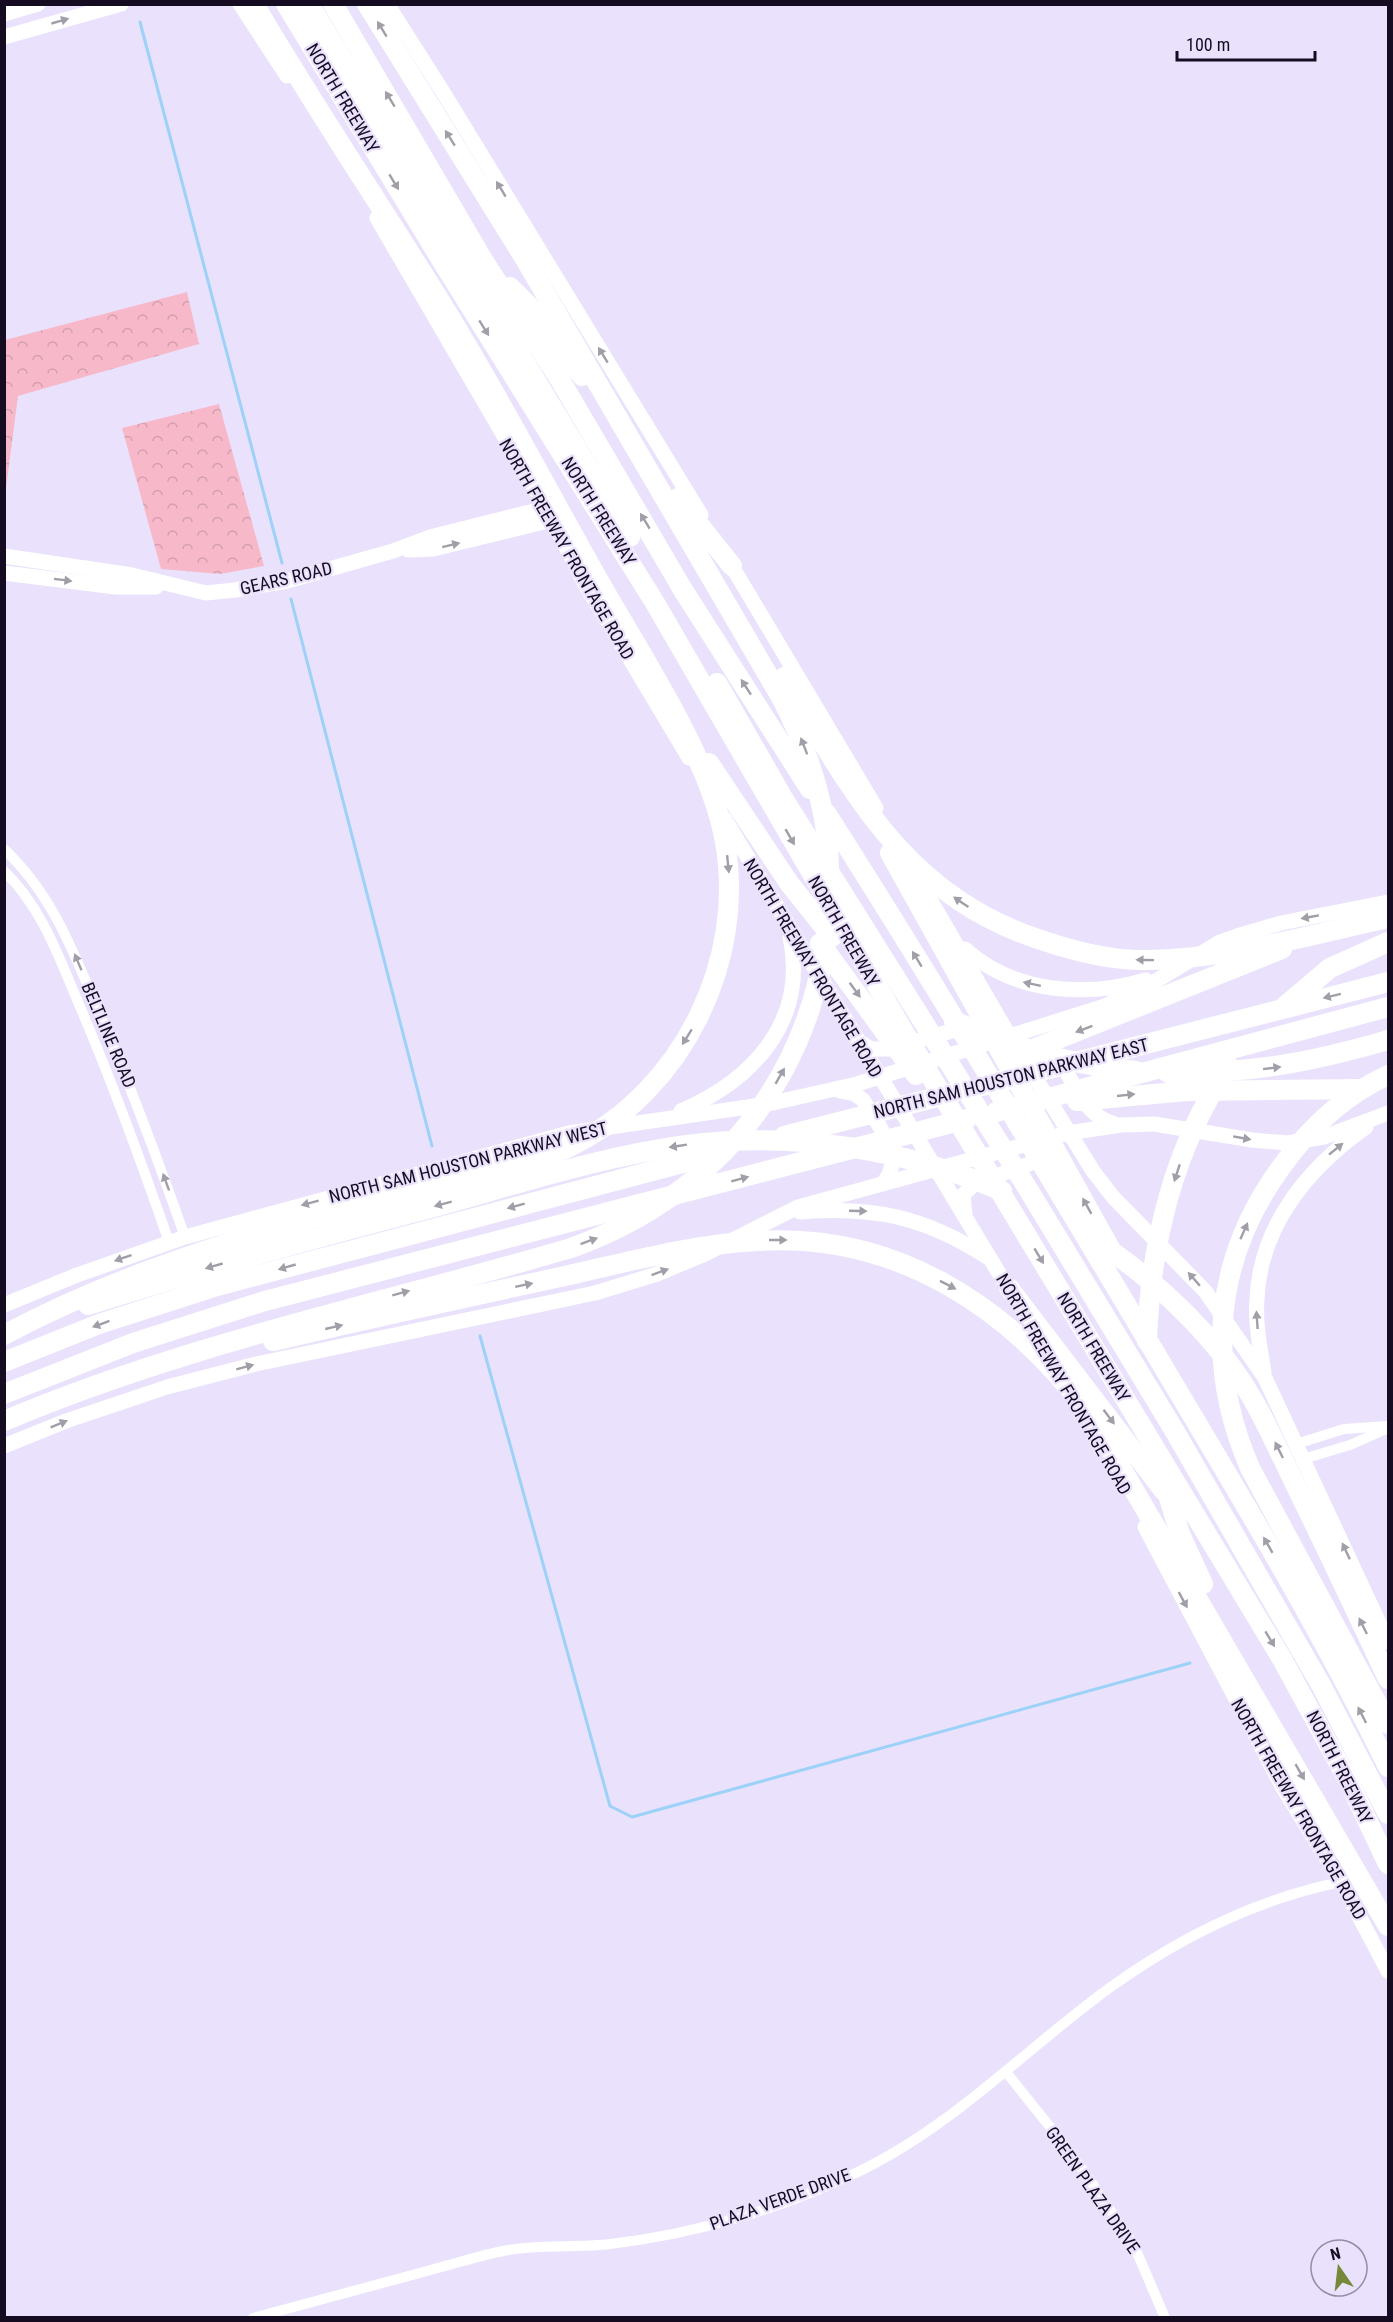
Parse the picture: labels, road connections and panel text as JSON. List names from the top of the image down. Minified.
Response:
{"streets":{"highway":["NORTH FREEWAY","NORTH SAM HOUSTON PARKWAY EAST"],"main road":["NORTH FREEWAY FRONTAGE ROAD","GEARS ROAD","NORTH SAM HOUSTON PARKWAY WEST"],"street":["BELTLINE ROAD","GREEN PLAZA DRIVE","PLAZA VERDE DRIVE"]},"crossings":[["NORTH FREEWAY FRONTAGE ROAD","GEARS ROAD"],["NORTH FREEWAY FRONTAGE ROAD","NORTH SAM HOUSTON PARKWAY WEST"],["NORTH FREEWAY FRONTAGE ROAD","PLAZA VERDE DRIVE"],["BELTLINE ROAD","NORTH SAM HOUSTON PARKWAY WEST"],["GREEN PLAZA DRIVE","PLAZA VERDE DRIVE"]],"one_way":["NORTH SAM HOUSTON PARKWAY WEST"],"scale_bar":"100 m","north":"top"}
